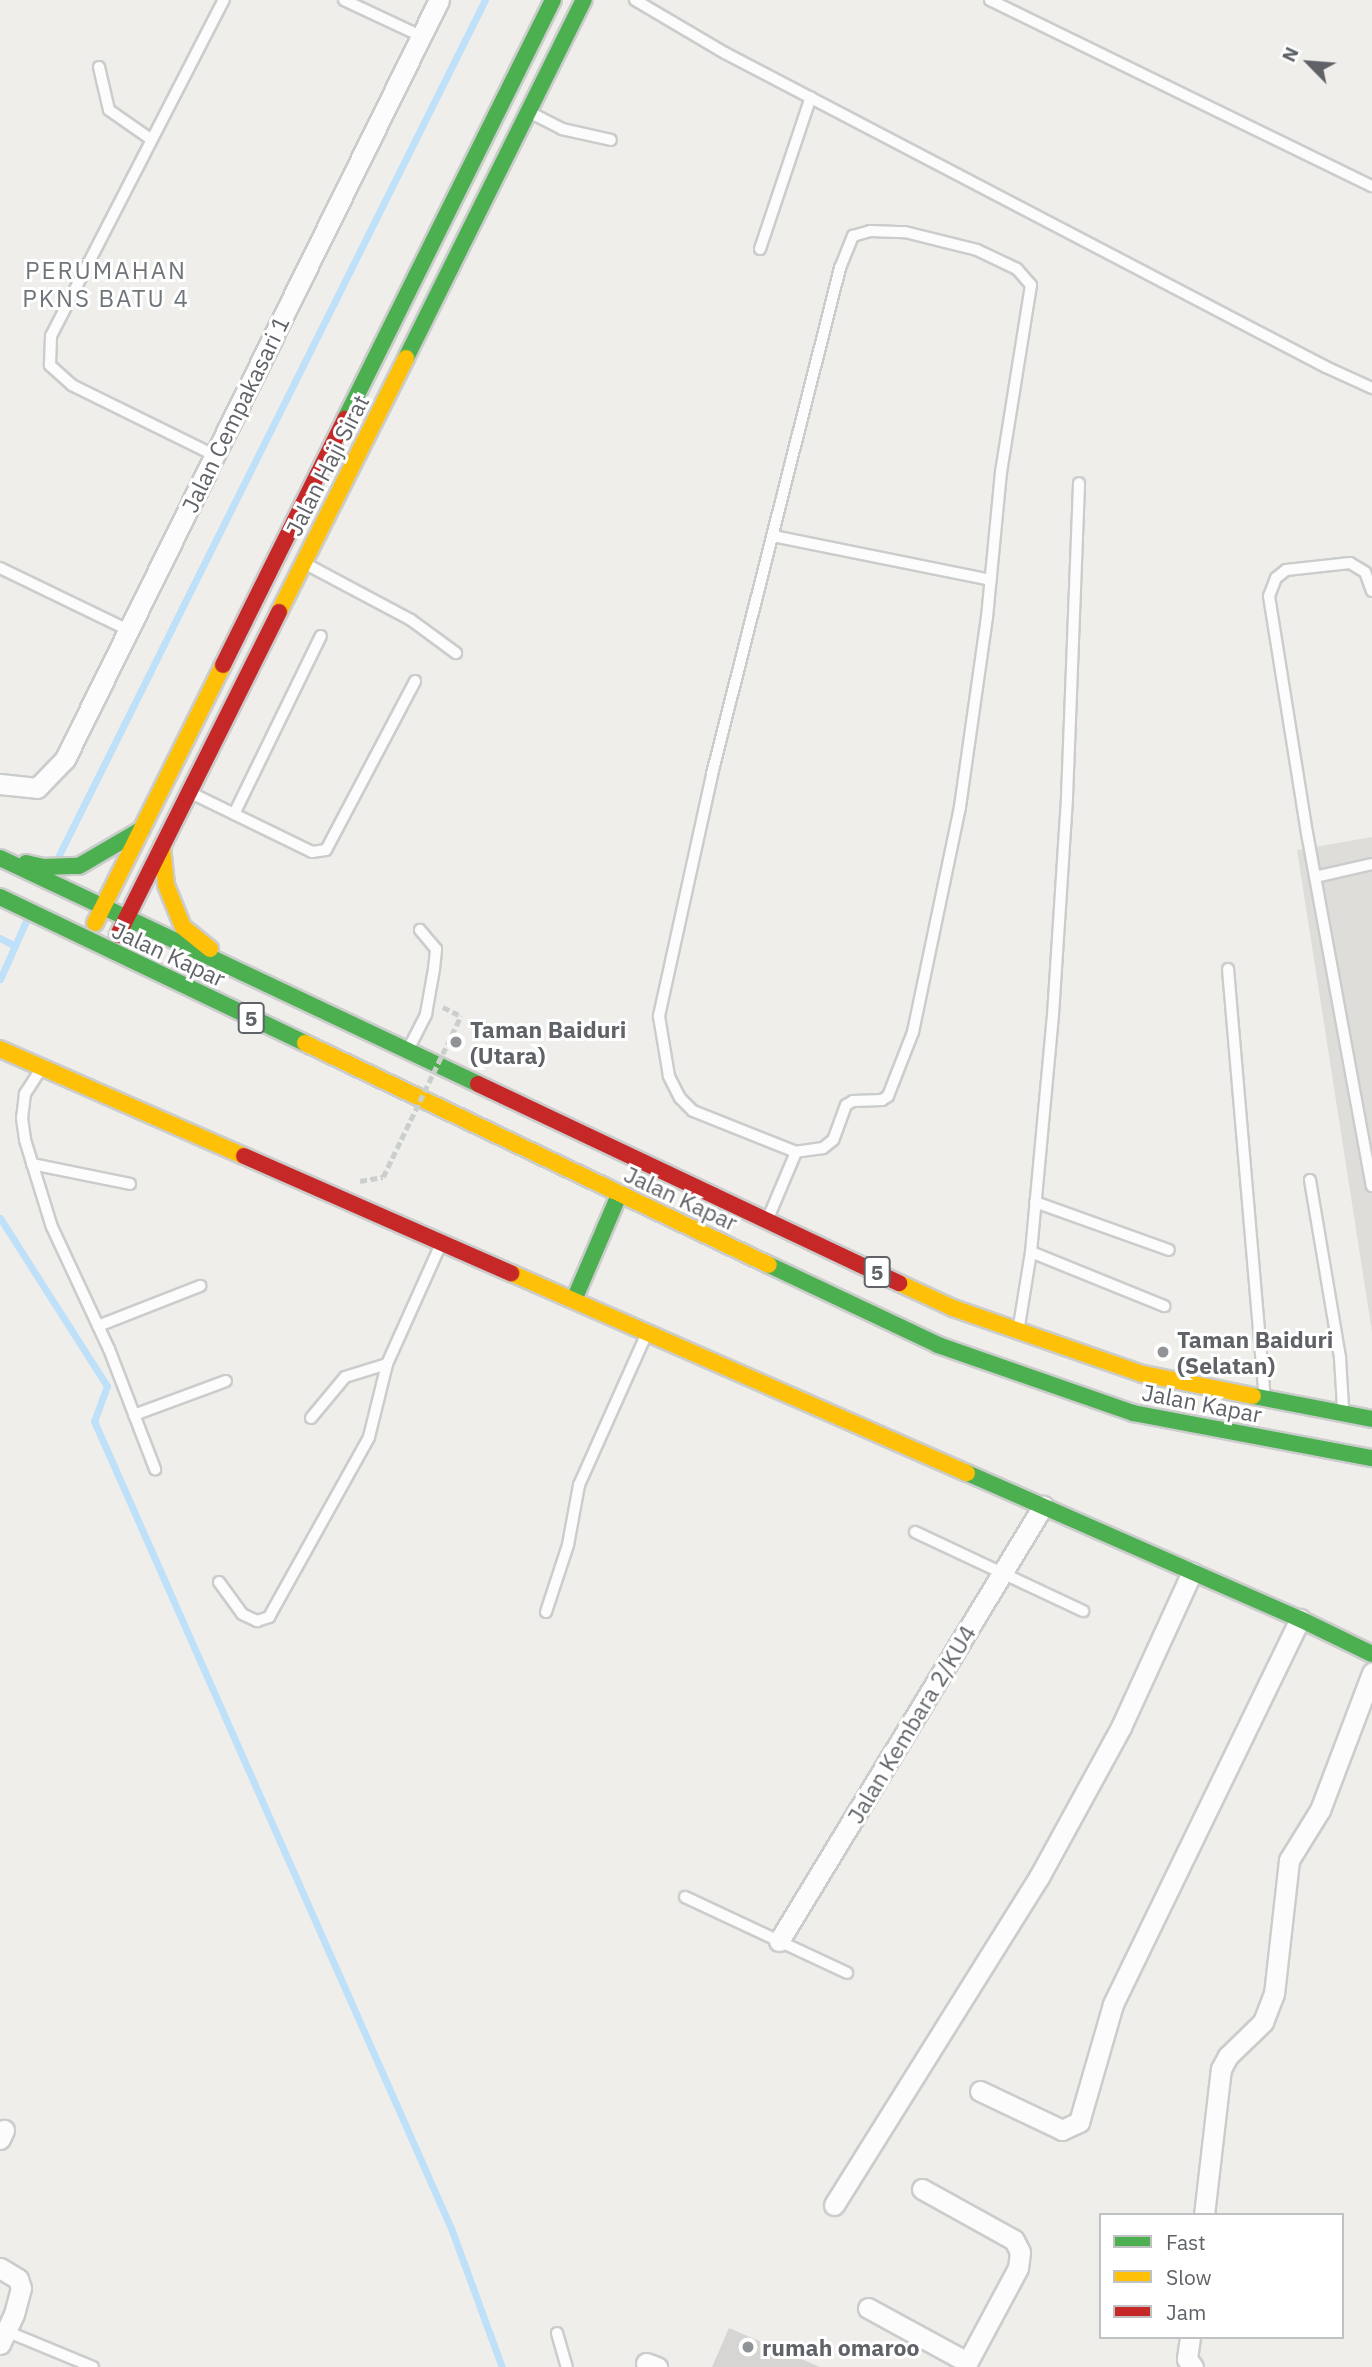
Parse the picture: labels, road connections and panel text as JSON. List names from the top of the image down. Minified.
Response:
{"streets":{"main road":["Jalan Haji Sirat","Jalan Kapar","5"],"street":["Jalan Cempakasari 1","Jalan Kembara 2/KU4"]},"crossings":[["Jalan Haji Sirat","Jalan Kapar"]],"districts":["PERUMAHAN PKNS BATU 4"],"places":["Taman Baiduri (Utara)","Taman Baiduri (Selatan)","rumah omaroo"],"legend":["Fast","Slow","Jam"],"north":"top left"}
